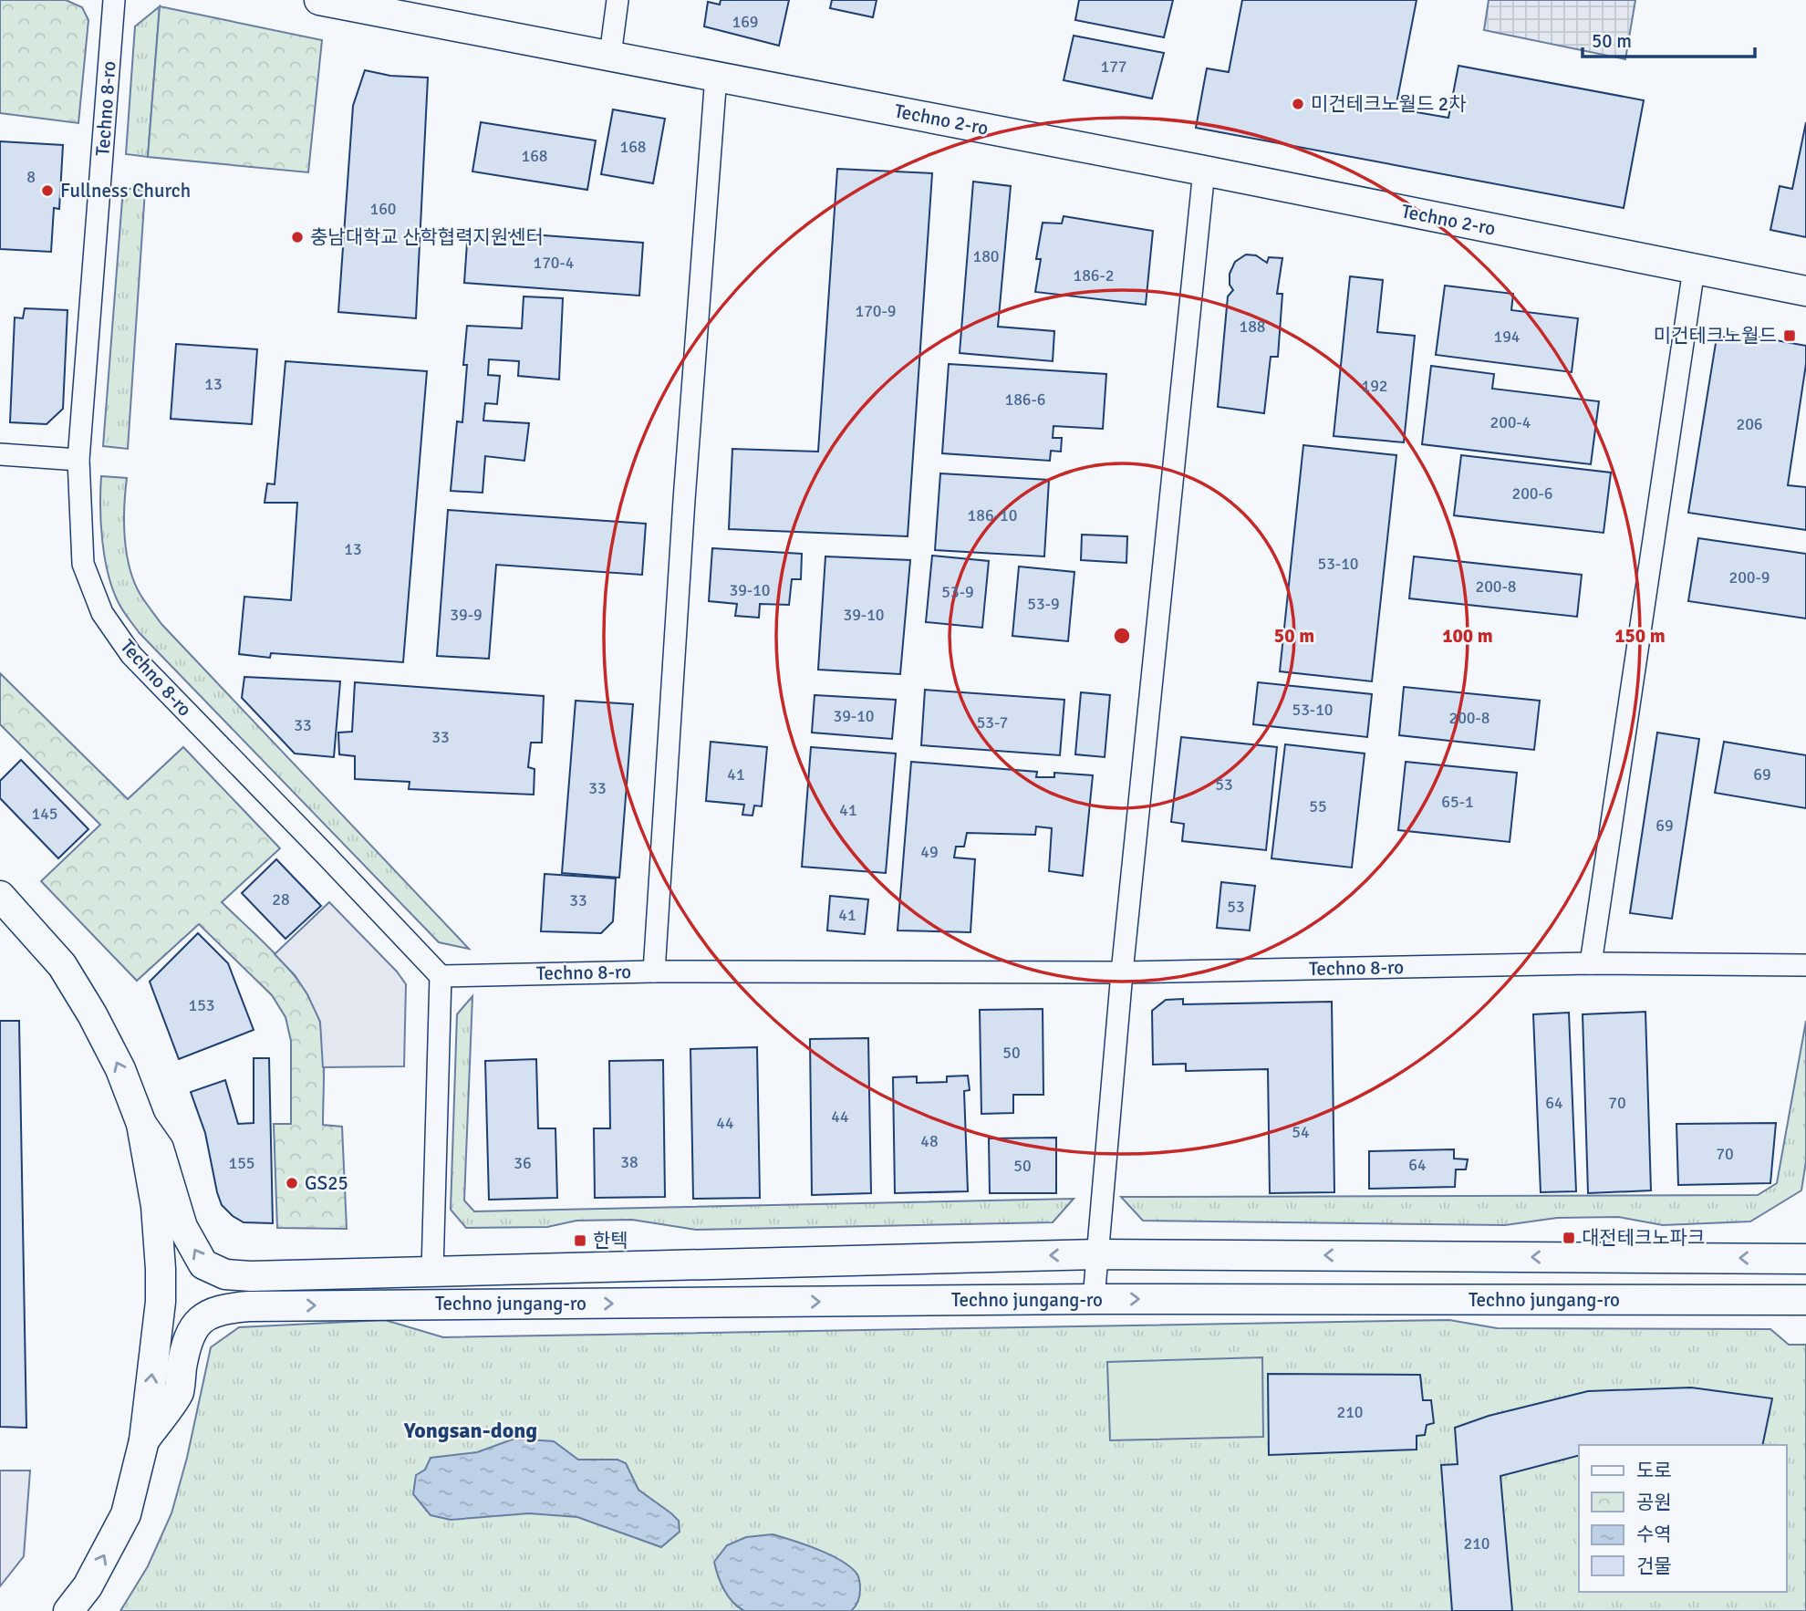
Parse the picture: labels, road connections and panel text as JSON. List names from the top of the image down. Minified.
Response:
{"streets":{"main road":["Techno 2-ro","Techno jungang-ro"],"street":["Techno 8-ro"]},"crossings":[["Techno 8-ro","Techno 2-ro"]],"districts":["Yongsan-dong"],"places":{"other":["미건테크노월드 2차","Fullness Church","충남대학교 산학협력지원센터","GS25"],"transit":["미건테크노월드","대전테크노파크","한텍"]},"house_numbers":["169","177","168","168","8","160","180","170-4","186-2","170-9","188","194","13","192","186-6","200-4","206","200-6","186-10","13","53-10","200-9","200-8","39-10","53-9","53-9","39-9","39-10","53-10","39-10","200-8","53-7","33","33","41","69","53","33","65-1","55","41","145","69","49","28","33","53","41","153","50","64","70","44","44","54","48","70","38","155","36","64","50","210","210"],"legend":["도로","공원","수역","건물"],"scale_bar":"50 m","rings":["50 m","100 m","150 m"]}
